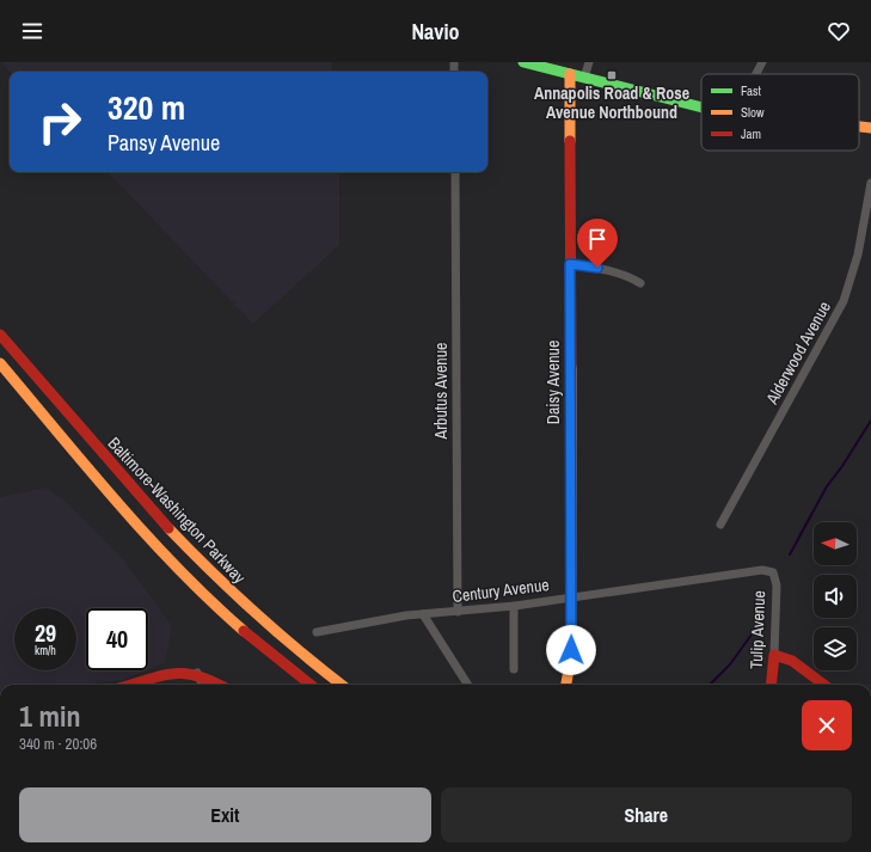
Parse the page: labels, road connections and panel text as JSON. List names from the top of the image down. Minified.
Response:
{"streets":{"main road":["Daisy Avenue","Baltimore-Washington Parkway","Tulip Avenue"],"street":["Alderwood Avenue","Arbutus Avenue","Century Avenue"]},"crossings":[["Daisy Avenue","Century Avenue"],["Arbutus Avenue","Century Avenue"],["Century Avenue","Tulip Avenue"]],"places":{"transit":["Annapolis Road & Rose Avenue Northbound"]},"legend":["Fast","Slow","Jam"],"north":"left","page":{"header":"Navio","turn":["320 m","Pansy Avenue"],"speed":"29 km/h","limit":"40","heading":["1 min","340 m · 20:06"],"buttons":["Exit","Share"]}}
